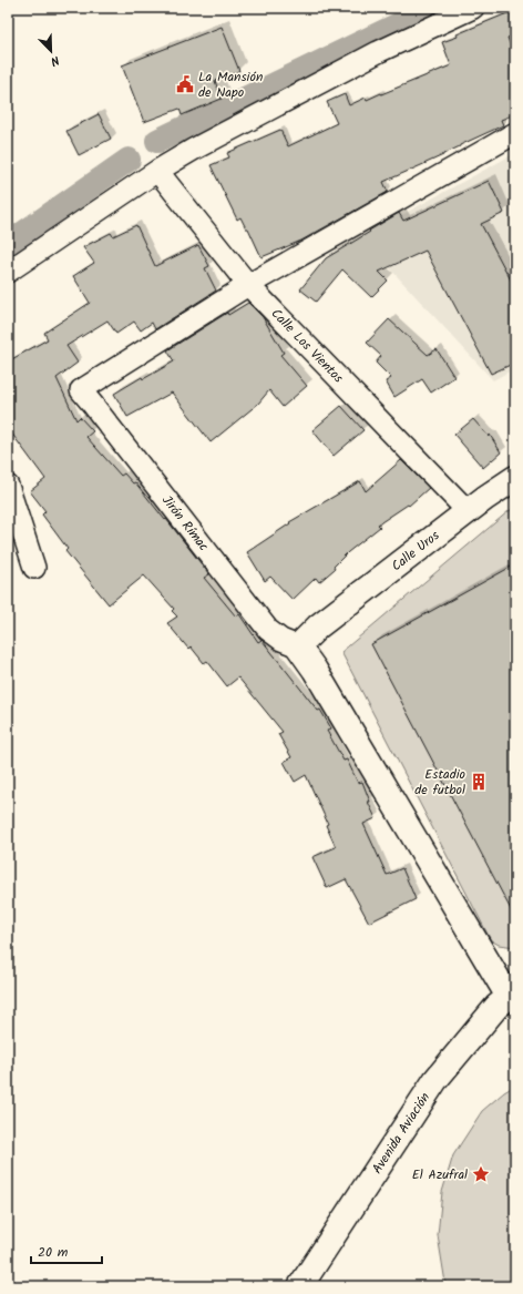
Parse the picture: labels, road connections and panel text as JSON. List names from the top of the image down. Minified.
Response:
{"streets":{"street":["Calle Los Vientos","Jirón Rímac","Calle Uros","Avenida Aviación"]},"crossings":[["Calle Los Vientos","Jirón Rímac"],["Calle Los Vientos","Calle Uros"],["Jirón Rímac","Calle Uros"]],"places":{"public building":["La Mansión de Napo"],"building":["Estadio de futbol"],"place":["El Azufral"]},"scale_bar":"20 m","north":"bottom right"}
